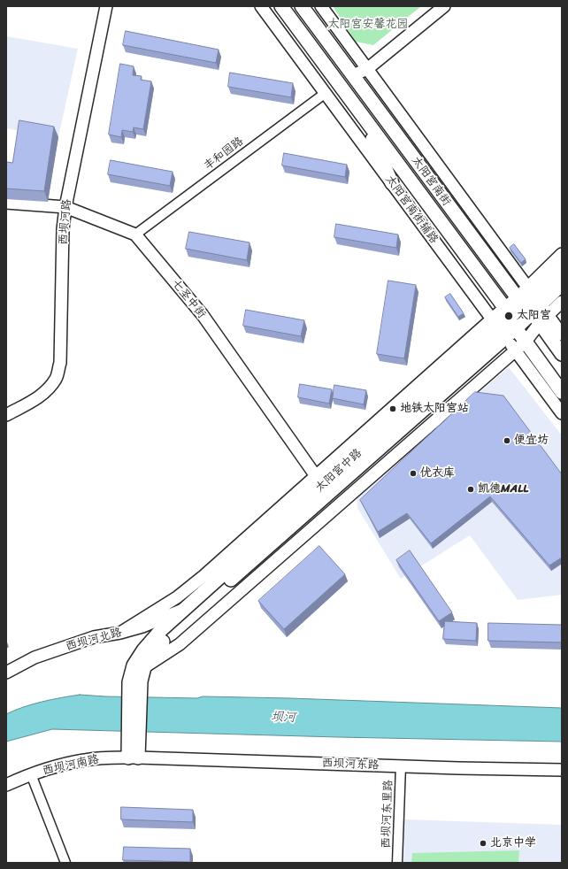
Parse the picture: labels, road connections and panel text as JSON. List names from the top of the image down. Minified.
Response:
{"streets":{"main road":["太阳宫南街","太阳宫中路"],"street":["丰和园路","太阳宫南街辅路","西坝河路","七圣中街","西坝河北路","西坝河东路","西坝河南路","西坝河东里路"]},"crossings":[["丰和园路","太阳宫南街辅路"],["丰和园路","七圣中街"],["太阳宫南街","太阳宫南街辅路"],["太阳宫南街","太阳宫中路"],["太阳宫南街辅路","太阳宫中路"],["西坝河路","七圣中街"],["七圣中街","太阳宫中路"],["太阳宫中路","西坝河北路"],["西坝河东路","西坝河南路"],["西坝河东路","西坝河东里路"]],"water":["坝河"],"parks":["太阳宫安馨花园"],"places":["太阳宫","地铁太阳宫站","便宜坊","优衣库","凯德MALL","北京中学"]}
